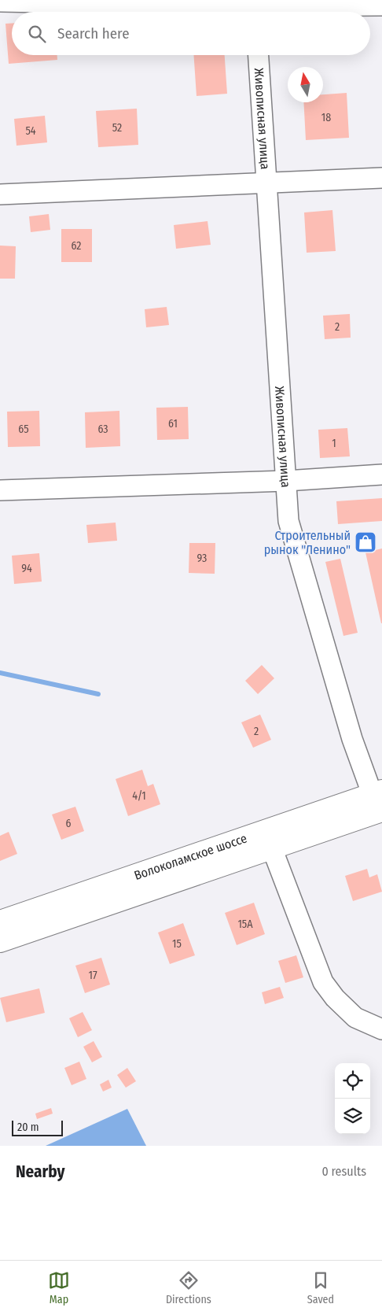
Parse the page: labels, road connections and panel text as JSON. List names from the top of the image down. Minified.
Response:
{"streets":{"main road":["Волоколамское шоссе"],"street":["Живописная улица"]},"crossings":[["Живописная улица","Волоколамское шоссе"]],"places":{"shop":["Строительный рынок \"Ленино\""]},"house_numbers":["18","52","54","62","2","61","65","63","1","93","94","2","4/1","6","15А","15","17"],"scale_bar":"20 m","north":"top","page":{"search":"Search here","scale":"20 m","heading":["Nearby","0 results"],"nav":["Map","Directions","Saved"]}}
